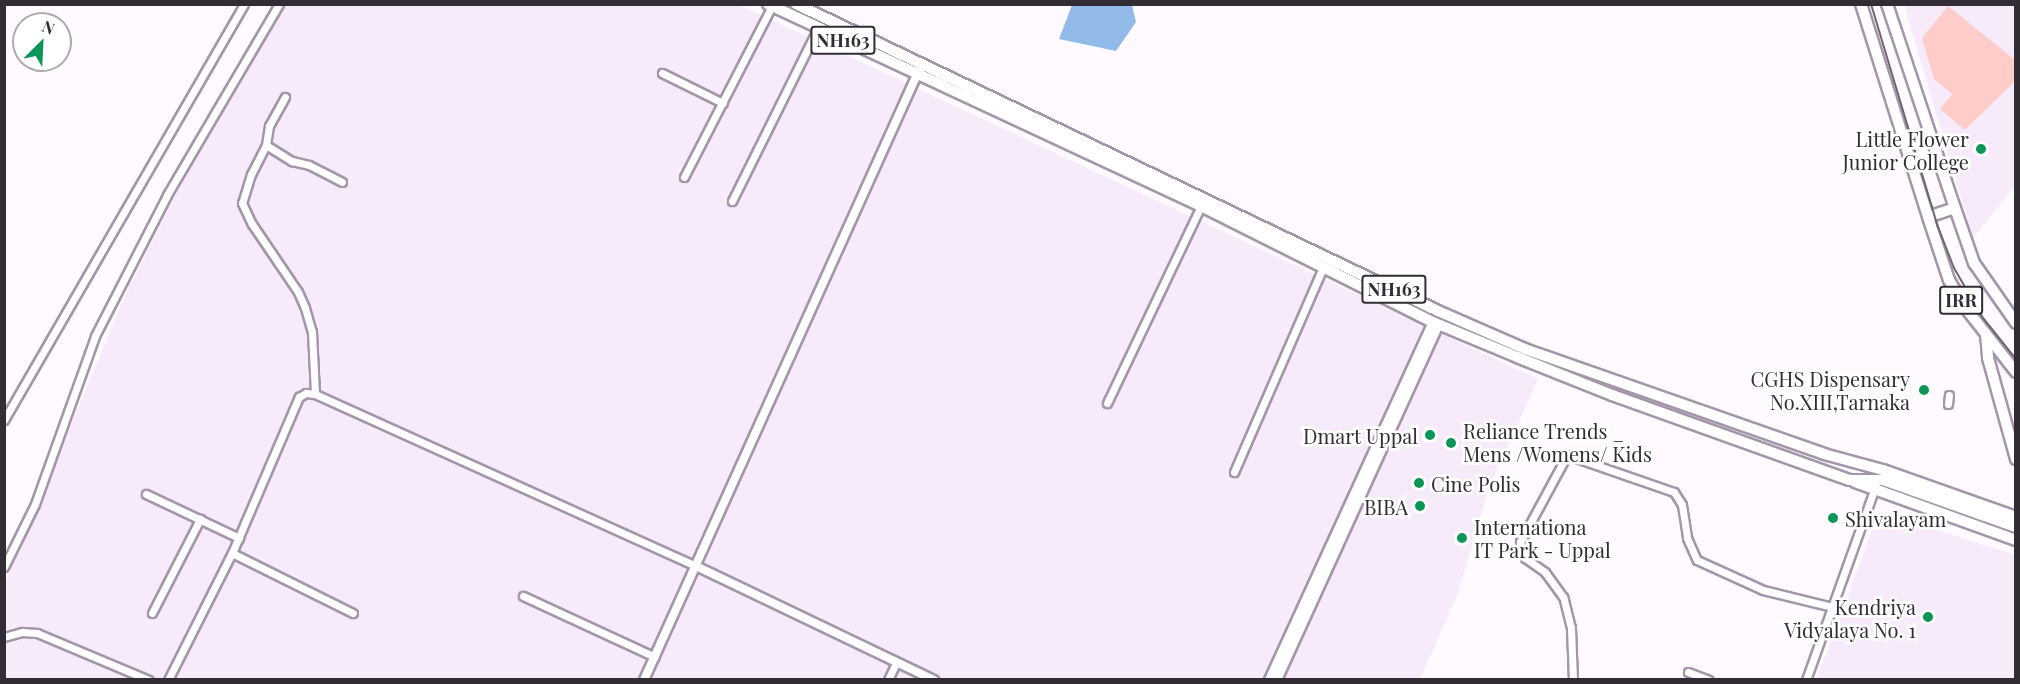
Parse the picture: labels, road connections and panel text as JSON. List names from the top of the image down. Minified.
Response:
{"streets":{"main road":["NH163","IRR"]},"places":["Little Flower Junior College","CGHS Dispensary No.XIII,Tarnaka","Dmart Uppal","Reliance Trends _ Mens /Womens/ Kids","Cine Polis","BIBA","Shivalayam","Internationa IT Park - Uppal","Kendriya Vidyalaya No. 1"],"north":"top right"}
